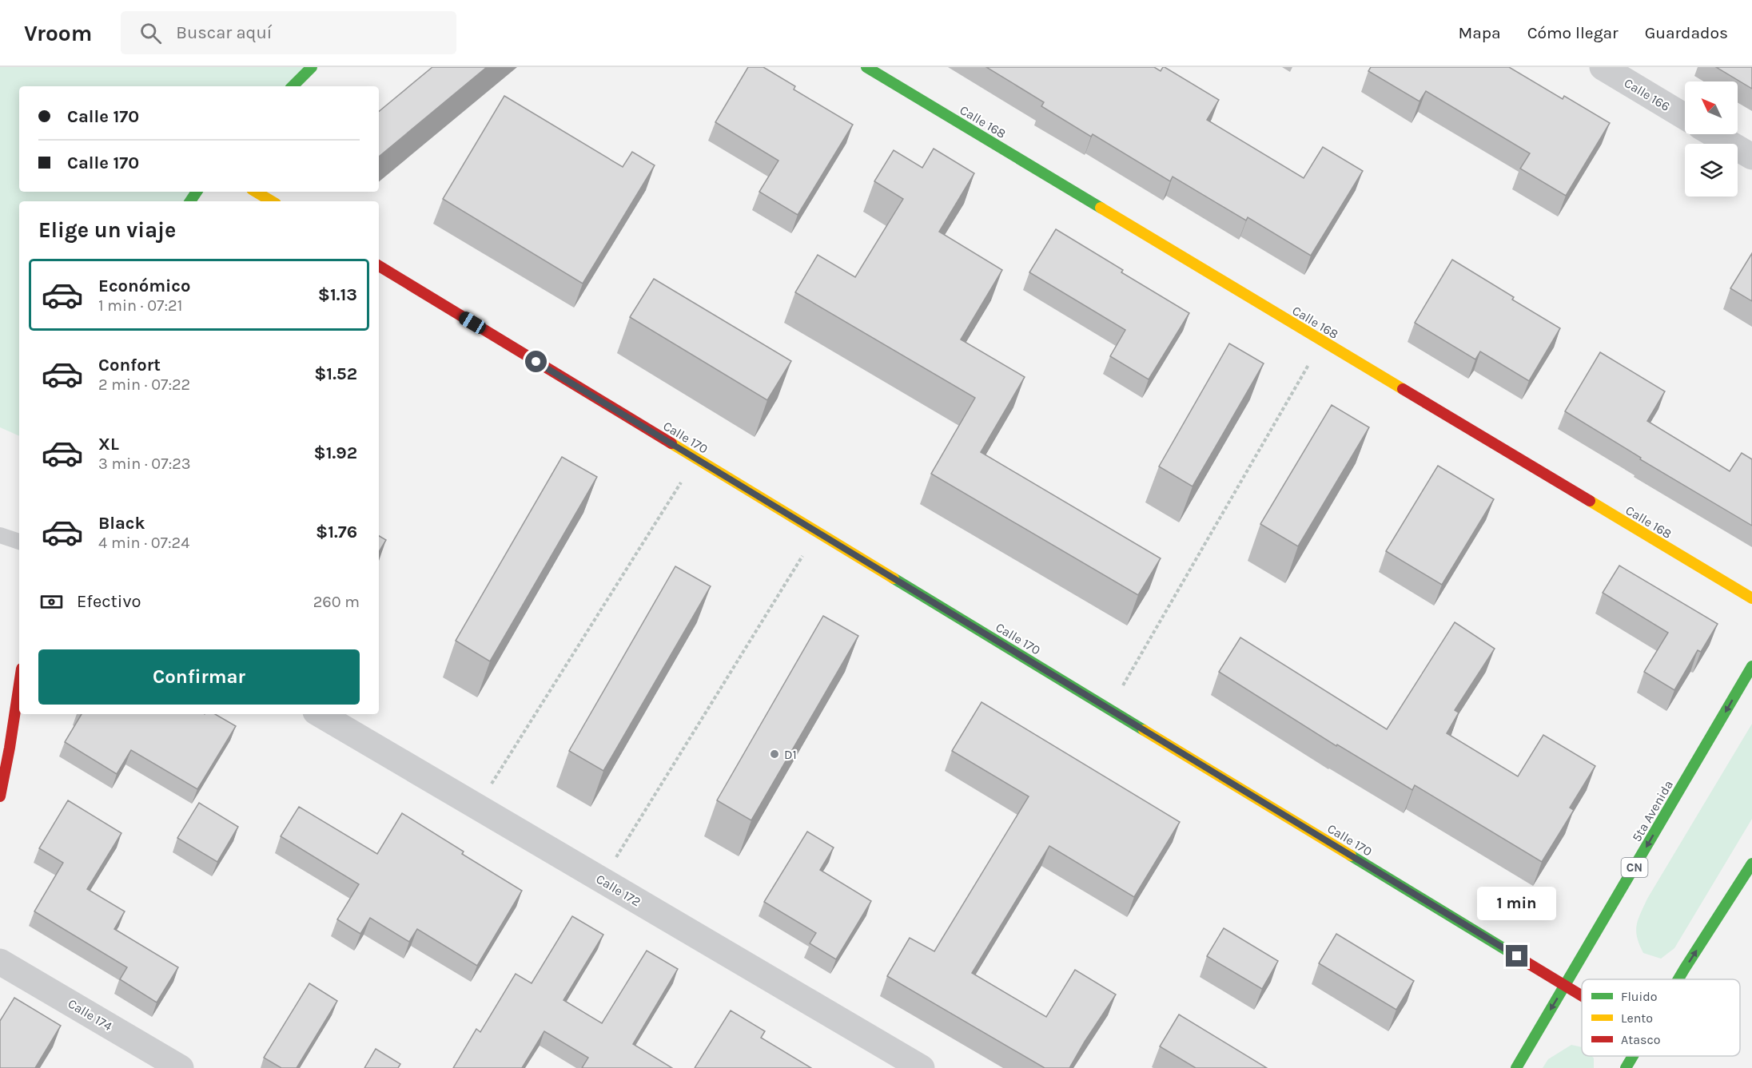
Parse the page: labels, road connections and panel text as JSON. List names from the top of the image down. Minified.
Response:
{"streets":{"main road":["Calle 168","Calle 170","5ta Avenida","CN"],"street":["Calle 166","Calle 172","Calle 174"]},"crossings":[["Calle 170","5ta Avenida"]],"one_way":["5ta Avenida"],"places":["D1"],"legend":["Fluido","Lento","Atasco"],"north":"top left","page":{"header":"Vroom","search":"Buscar aquí","nav":["Mapa","Cómo llegar","Guardados"],"banner":["Calle 170","Calle 170"],"heading":"Elige un viaje","list":[{"name":"Económico","note":"1 min · 07:21","value":"$1.13"},{"name":"Confort","note":"2 min · 07:22","value":"$1.52"},{"name":"XL","note":"3 min · 07:23","value":"$1.92"},{"name":"Black","note":"4 min · 07:24","value":"$1.76"}],"pay":["Efectivo","260 m"],"buttons":"Confirmar","bubble":"1 min"}}
